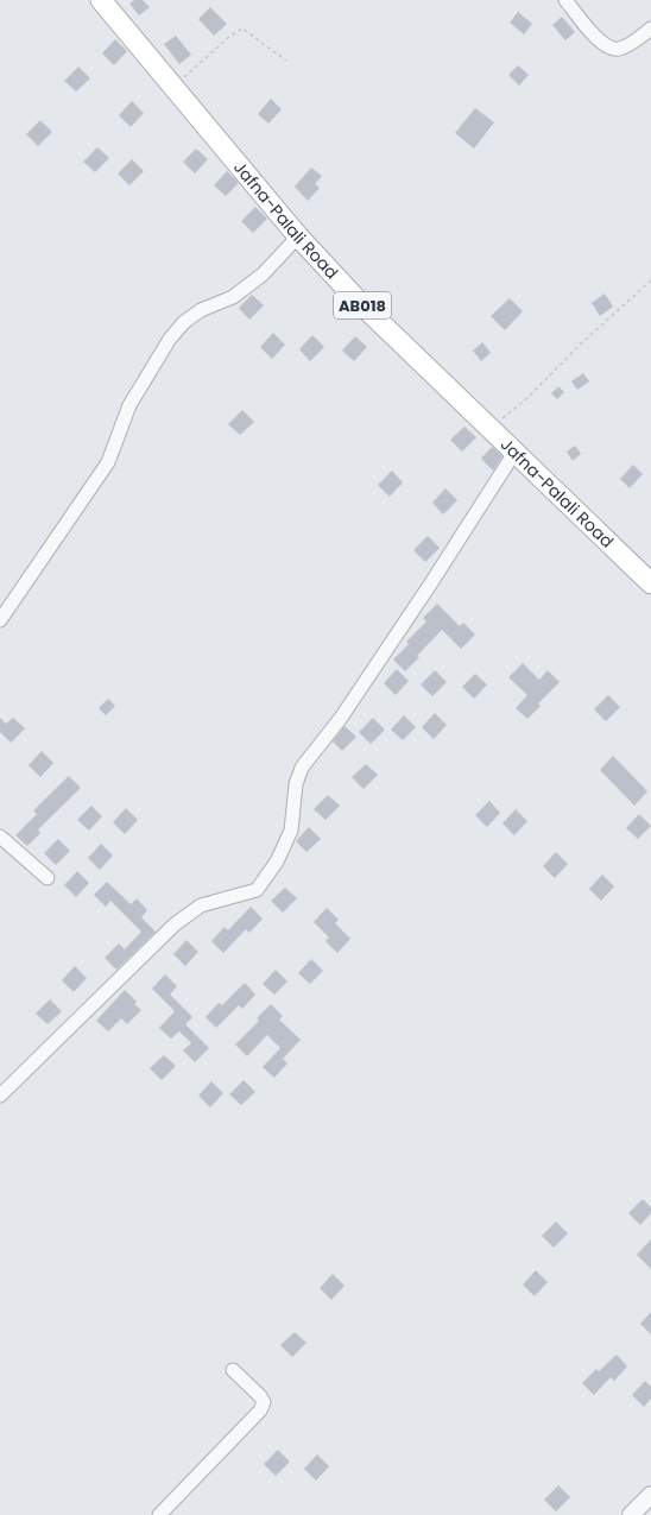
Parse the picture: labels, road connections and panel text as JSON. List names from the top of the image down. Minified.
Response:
{"streets":{"main road":["Jafna-Palali Road","AB018"]}}
